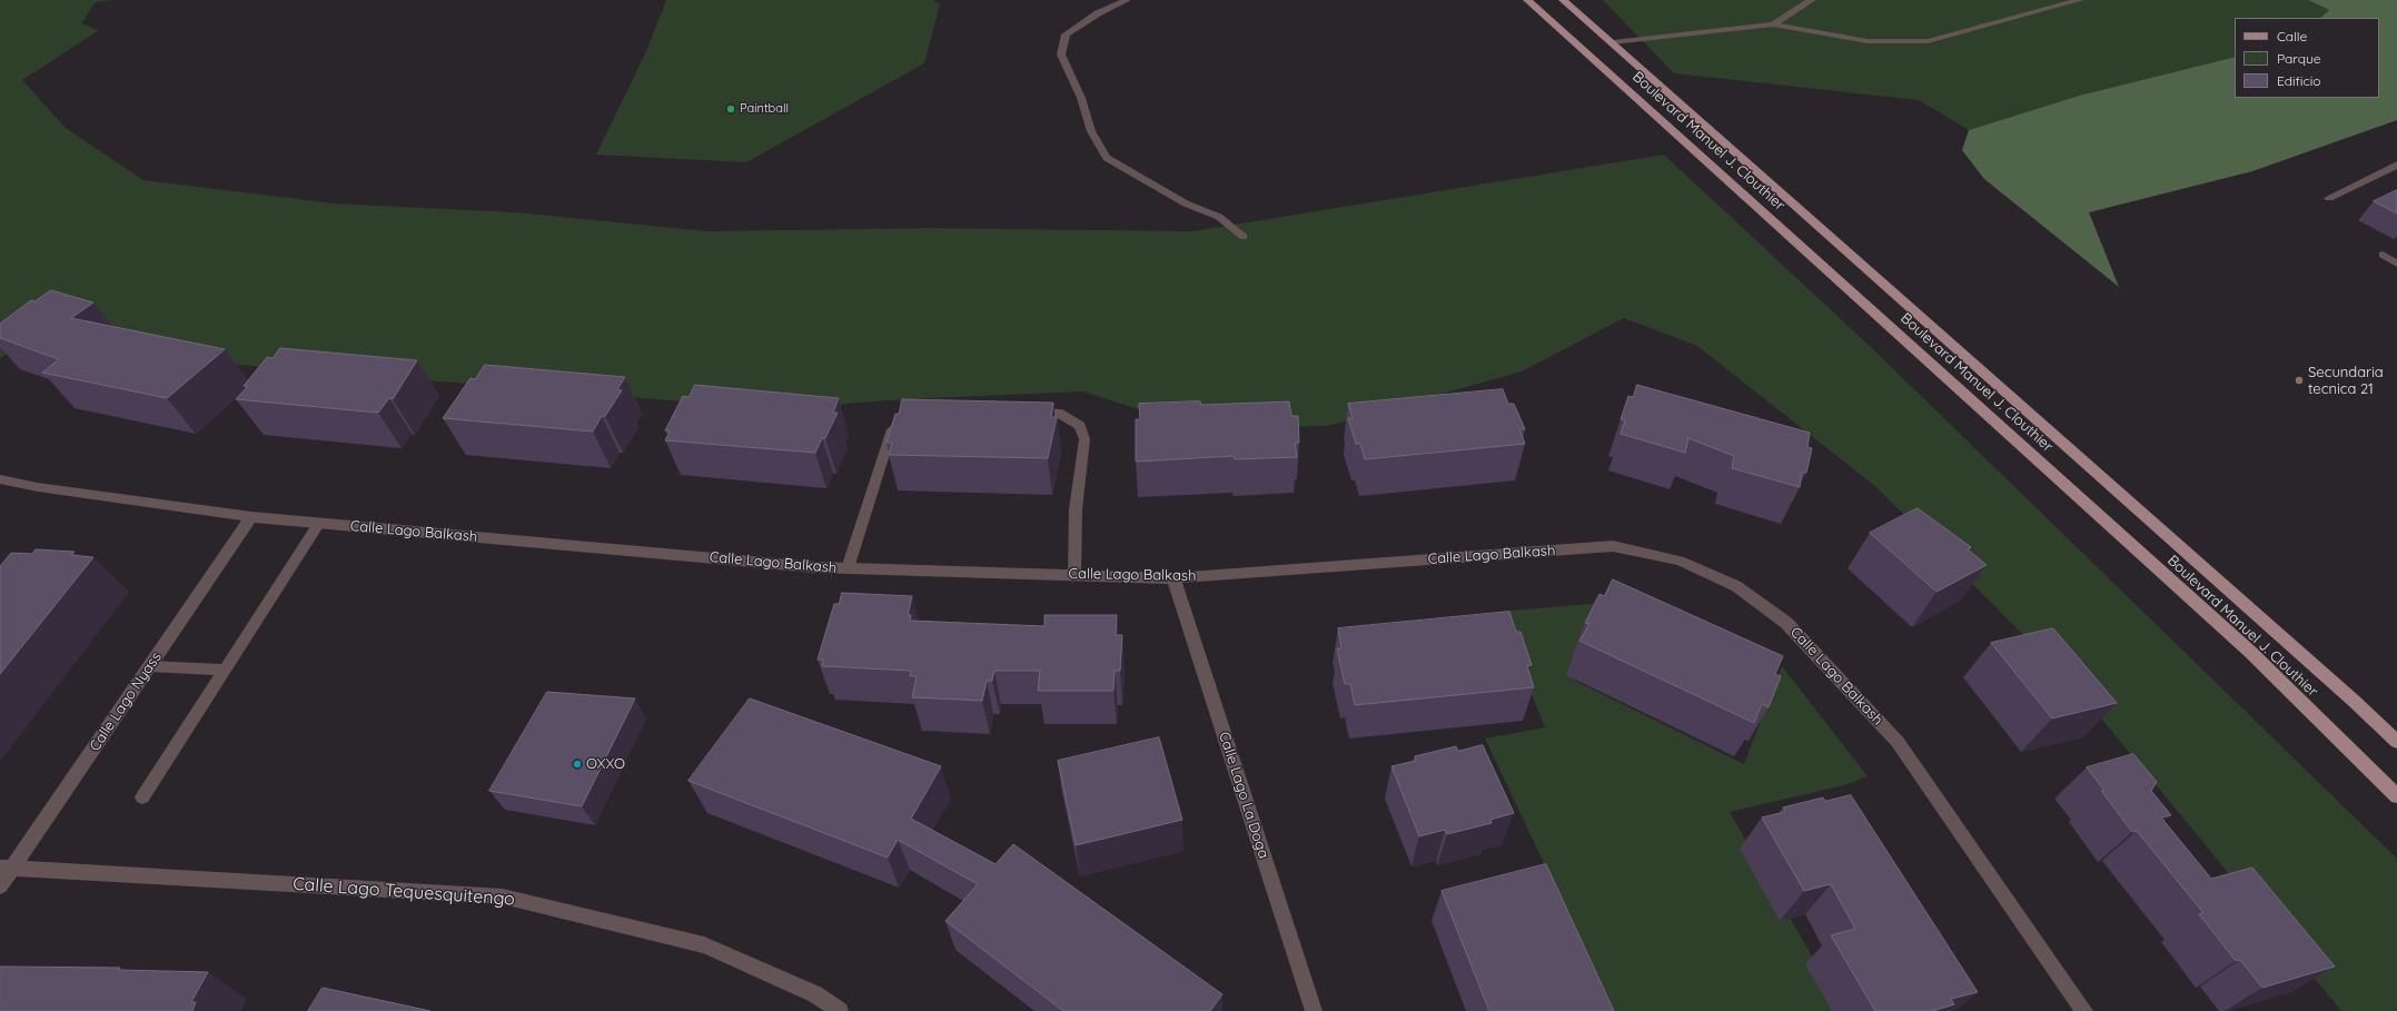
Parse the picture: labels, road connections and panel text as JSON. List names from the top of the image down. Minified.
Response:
{"streets":{"main road":["Boulevard Manuel J. Clouthier"],"street":["Calle Lago Balkash","Calle Lago Nyass","Calle Lago La Doga","Calle Lago Tequesquitengo"]},"crossings":[["Calle Lago Balkash","Calle Lago Nyass"],["Calle Lago Balkash","Calle Lago La Doga"],["Calle Lago Nyass","Calle Lago Tequesquitengo"]],"places":["Paintball","Secundaria tecnica 21","OXXO"],"legend":["Calle","Parque","Edificio"]}
